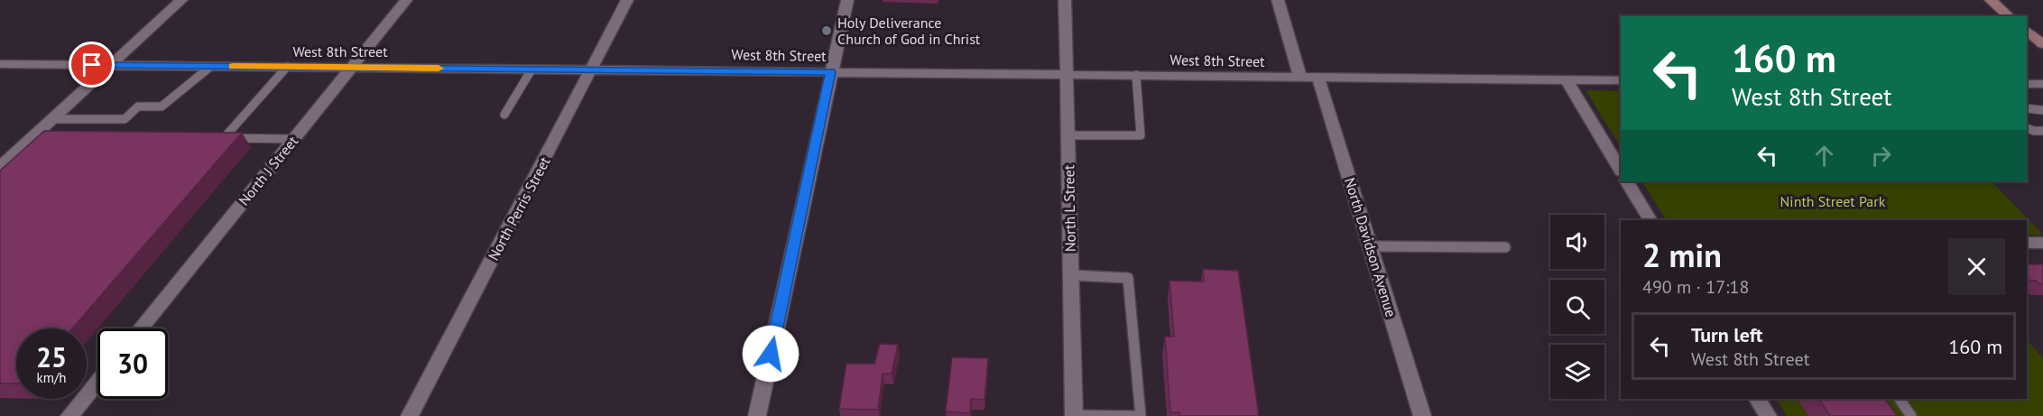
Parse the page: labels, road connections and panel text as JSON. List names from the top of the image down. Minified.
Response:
{"streets":{"street":["West 8th Street","North J Street","North Perris Street","North L Street","North Davidson Avenue"]},"crossings":[["West 8th Street","North J Street"],["West 8th Street","North Perris Street"],["West 8th Street","North L Street"],["West 8th Street","North Davidson Avenue"]],"parks":["Ninth Street Park"],"places":["Holy Deliverance Church of God in Christ"],"page":{"turn":["160 m","West 8th Street"],"heading":["2 min","490 m · 17:18"],"list":[{"name":"Turn left","note":"West 8th Street","value":"160 m"}],"speed":"25 km/h","limit":"30"}}
